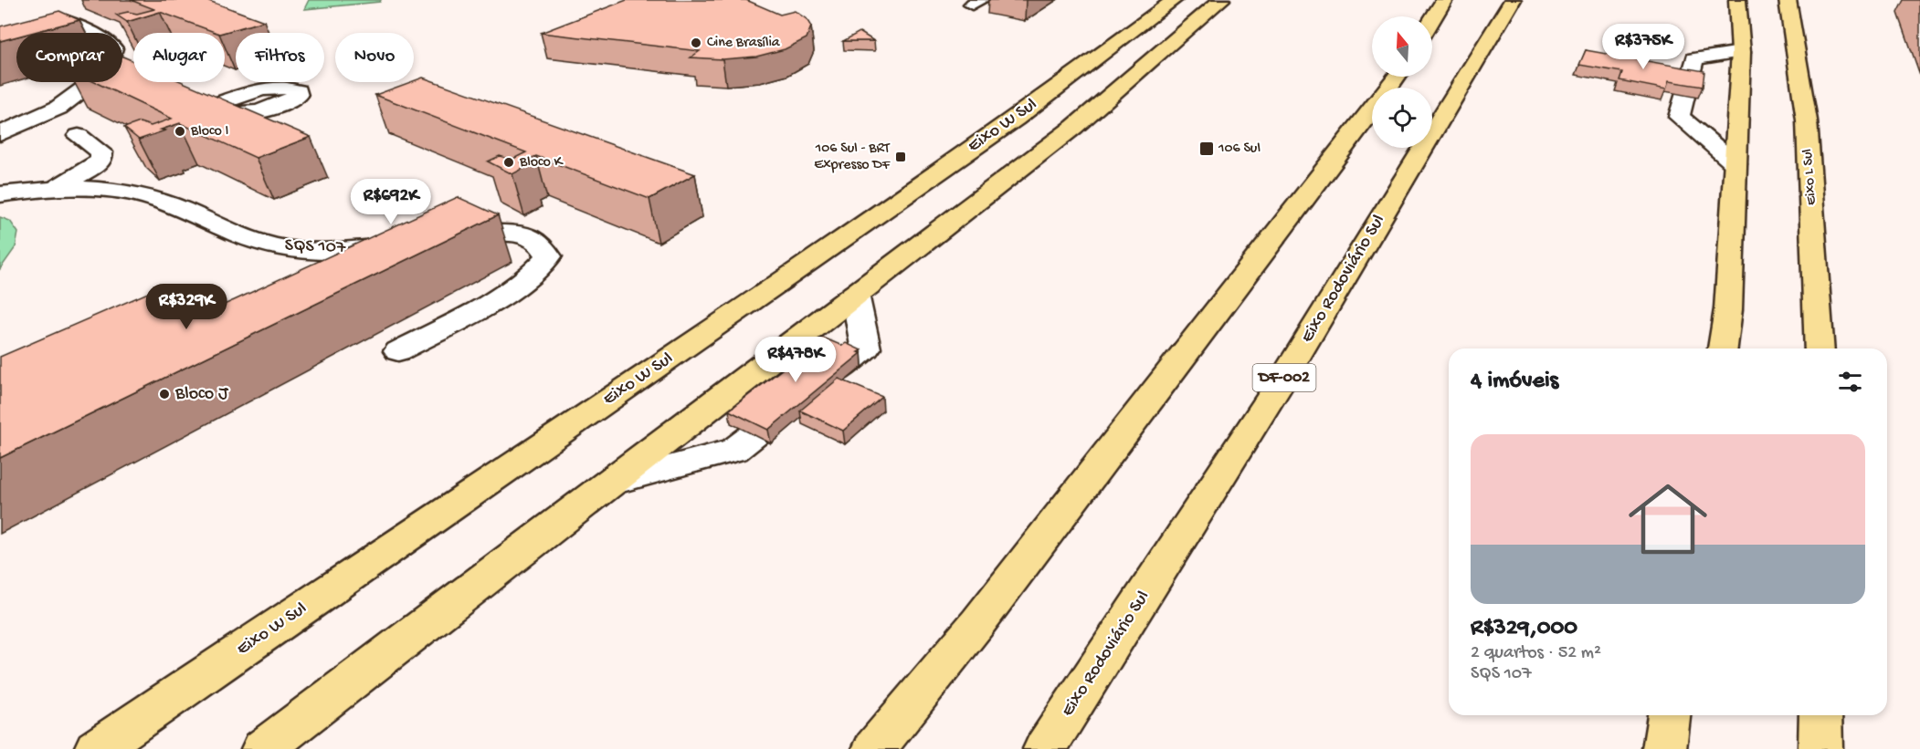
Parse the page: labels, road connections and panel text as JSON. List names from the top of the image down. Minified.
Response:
{"streets":{"main road":["Eixo W Sul","Eixo L Sul","Eixo Rodoviário Sul","DF-002"],"street":["SQS 107"]},"places":{"other":["Cine Brasília","Bloco I","Bloco K","Bloco J"],"transit":["106 Sul","106 Sul - BRT Expresso DF"]},"north":"top","page":{"price":["R$375K","R$692K","R$329K","R$478K"],"chip":["Comprar","Alugar","Filtros","Novo"],"heading":"4 imóveis","list":[{"name":"R$329,000","note":"2 quartos · 52 m² · SQS 107"}]}}
